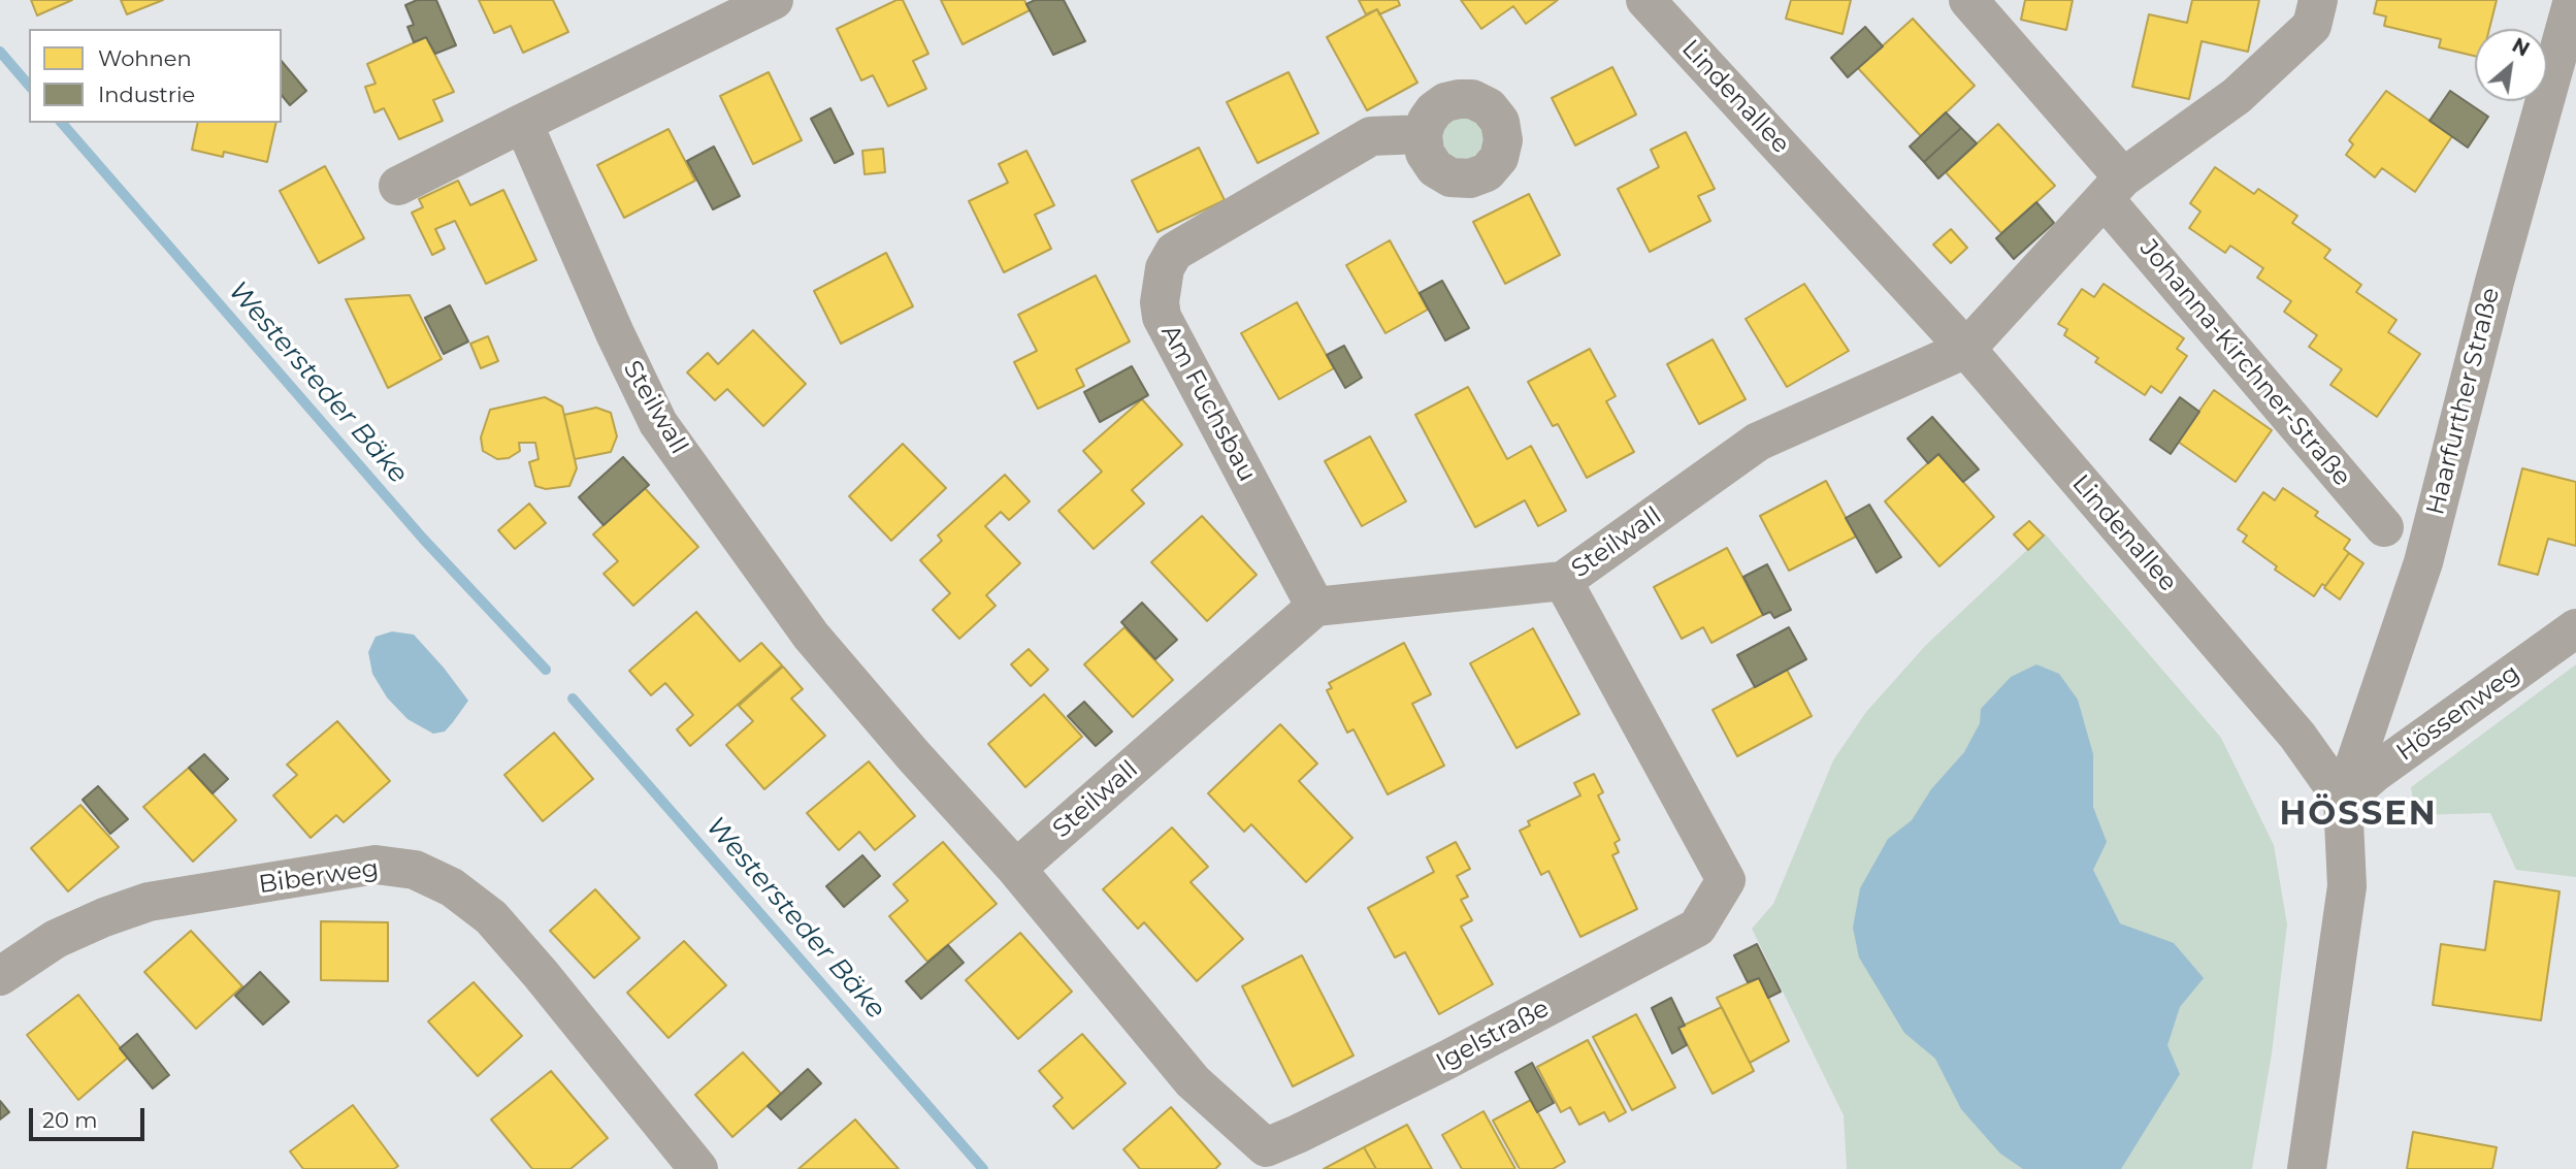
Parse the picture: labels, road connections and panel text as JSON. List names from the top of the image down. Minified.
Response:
{"streets":{"street":["Lindenallee","Johanna-Kirchner-Straße","Haarfurther Straße","Am Fuchsbau","Steilwall","Hössenweg","Biberweg","Igelstraße"]},"crossings":[["Lindenallee","Haarfurther Straße"],["Lindenallee","Steilwall"],["Lindenallee","Hössenweg"],["Haarfurther Straße","Hössenweg"],["Am Fuchsbau","Steilwall"],["Steilwall","Igelstraße"]],"districts":["HÖSSEN"],"water":["Westersteder Bäke"],"legend":["Wohnen","Industrie"],"scale_bar":"20 m","north":"top right"}
